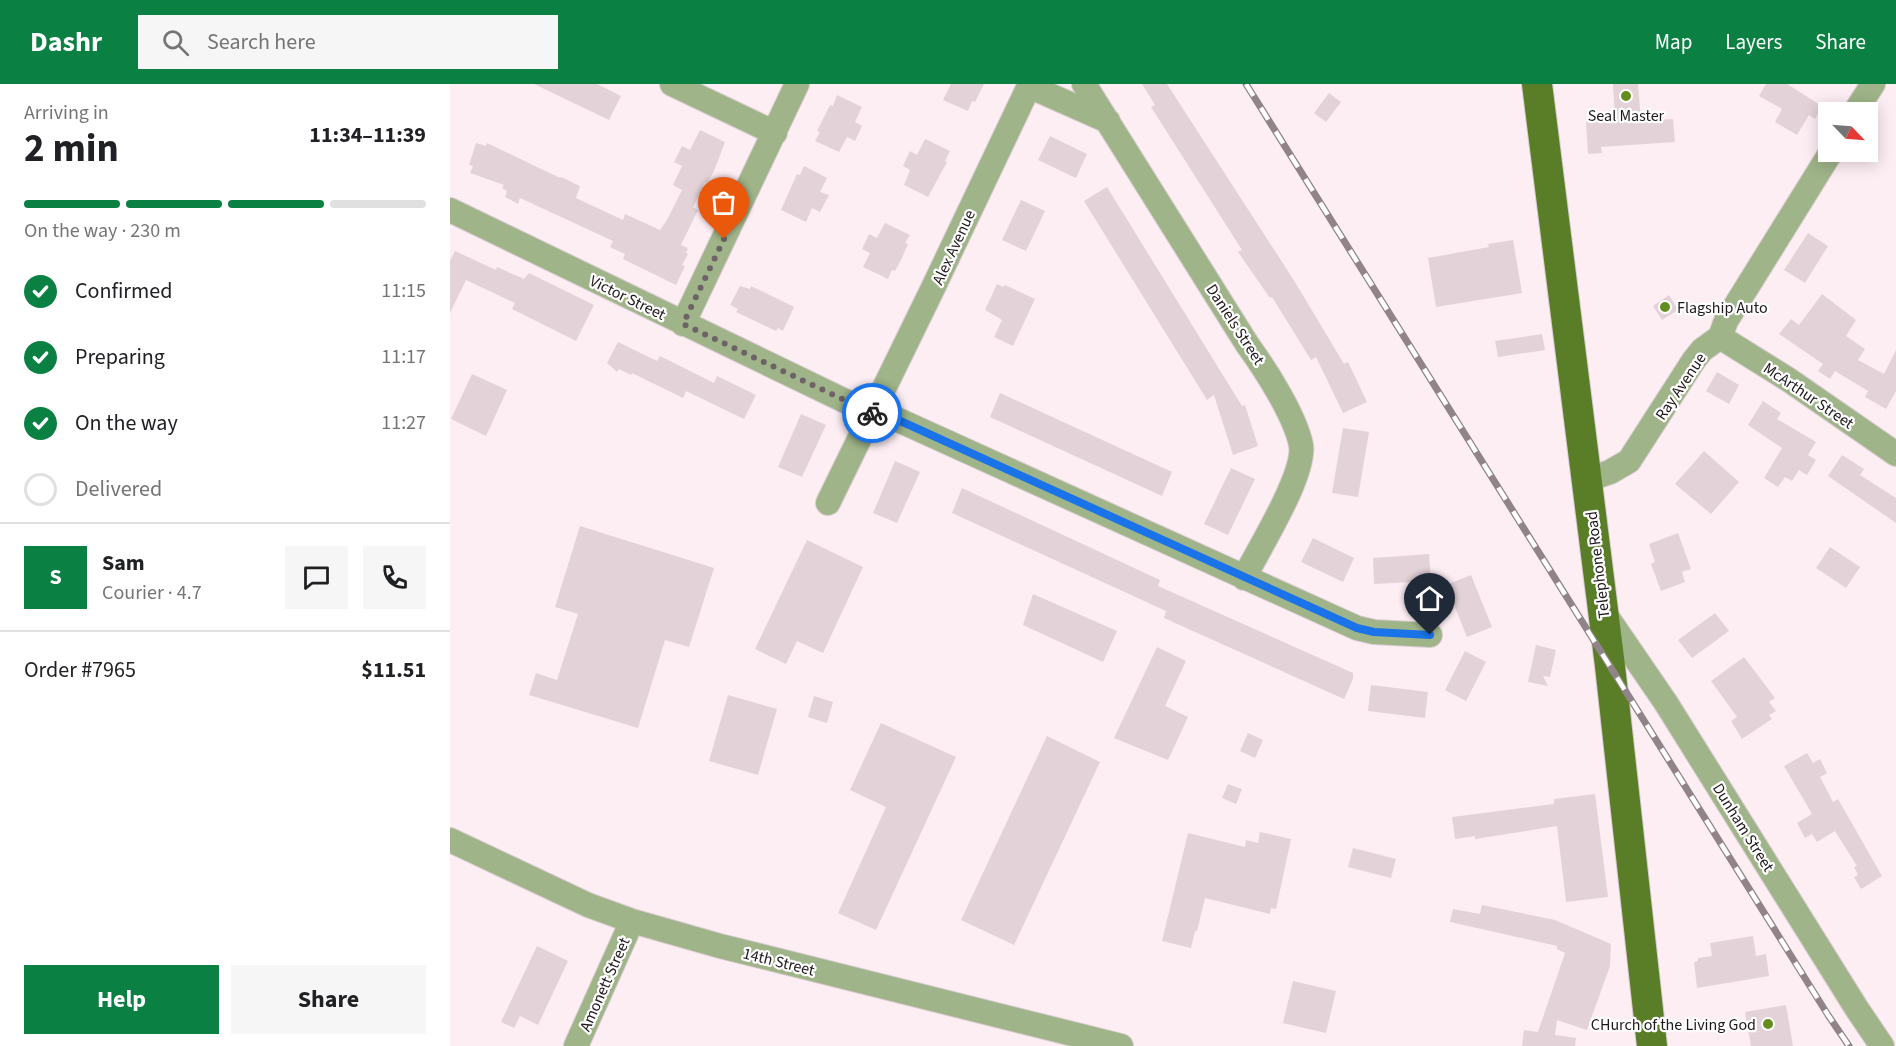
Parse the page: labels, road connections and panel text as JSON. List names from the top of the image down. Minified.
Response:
{"streets":{"main road":["Telephone Road"],"street":["Alex Avenue","Victor Street","Daniels Street","Ray Avenue","McArthur Street","Dunham Street","14th Street","Amonett Street"]},"crossings":[["Alex Avenue","Victor Street"],["Victor Street","Daniels Street"],["Ray Avenue","McArthur Street"],["Ray Avenue","Telephone Road"],["Telephone Road","Dunham Street"],["14th Street","Amonett Street"]],"places":["Seal Master","Flagship Auto","CHurch of the Living God"],"north":"bottom right","page":{"header":"Dashr","search":"Search here","nav":["Map","Layers","Share"],"heading":["2 min","Arriving in","11:34–11:39"],"panel":["Sam","Courier · 4.7","Order #7965","$11.51"],"bar":"On the way · 230 m","list":[["Confirmed","11:15"],["Preparing","11:17"],["On the way","11:27"],"Delivered"],"round":"S","buttons":["Help","Share"]}}
